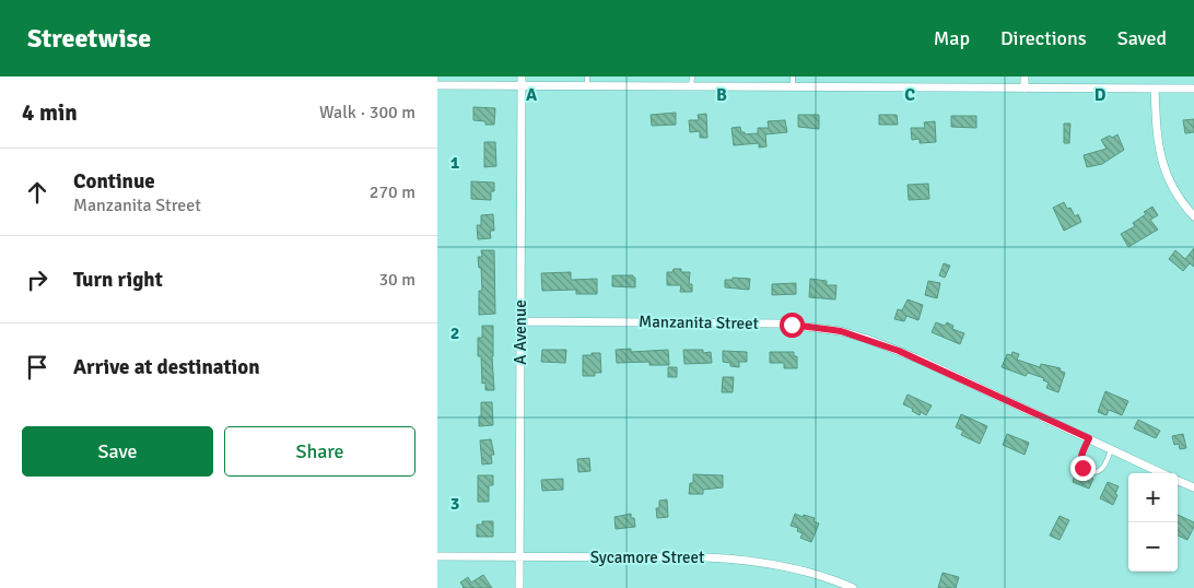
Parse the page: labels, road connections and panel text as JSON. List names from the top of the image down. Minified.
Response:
{"streets":{"street":["Manzanita Street","A Avenue","Sycamore Street"]},"crossings":[["Manzanita Street","A Avenue"],["A Avenue","Sycamore Street"]],"page":{"header":"Streetwise","nav":["Map","Directions","Saved"],"heading":["4 min","Walk · 300 m"],"list":[["Continue","Manzanita Street","270 m"],["Turn right","30 m"],"Arrive at destination"],"buttons":["Save","Share"],"map_buttons":["+","−"]},"grid":{"columns":["A","B","C","D"],"rows":["1","2","3"]}}
